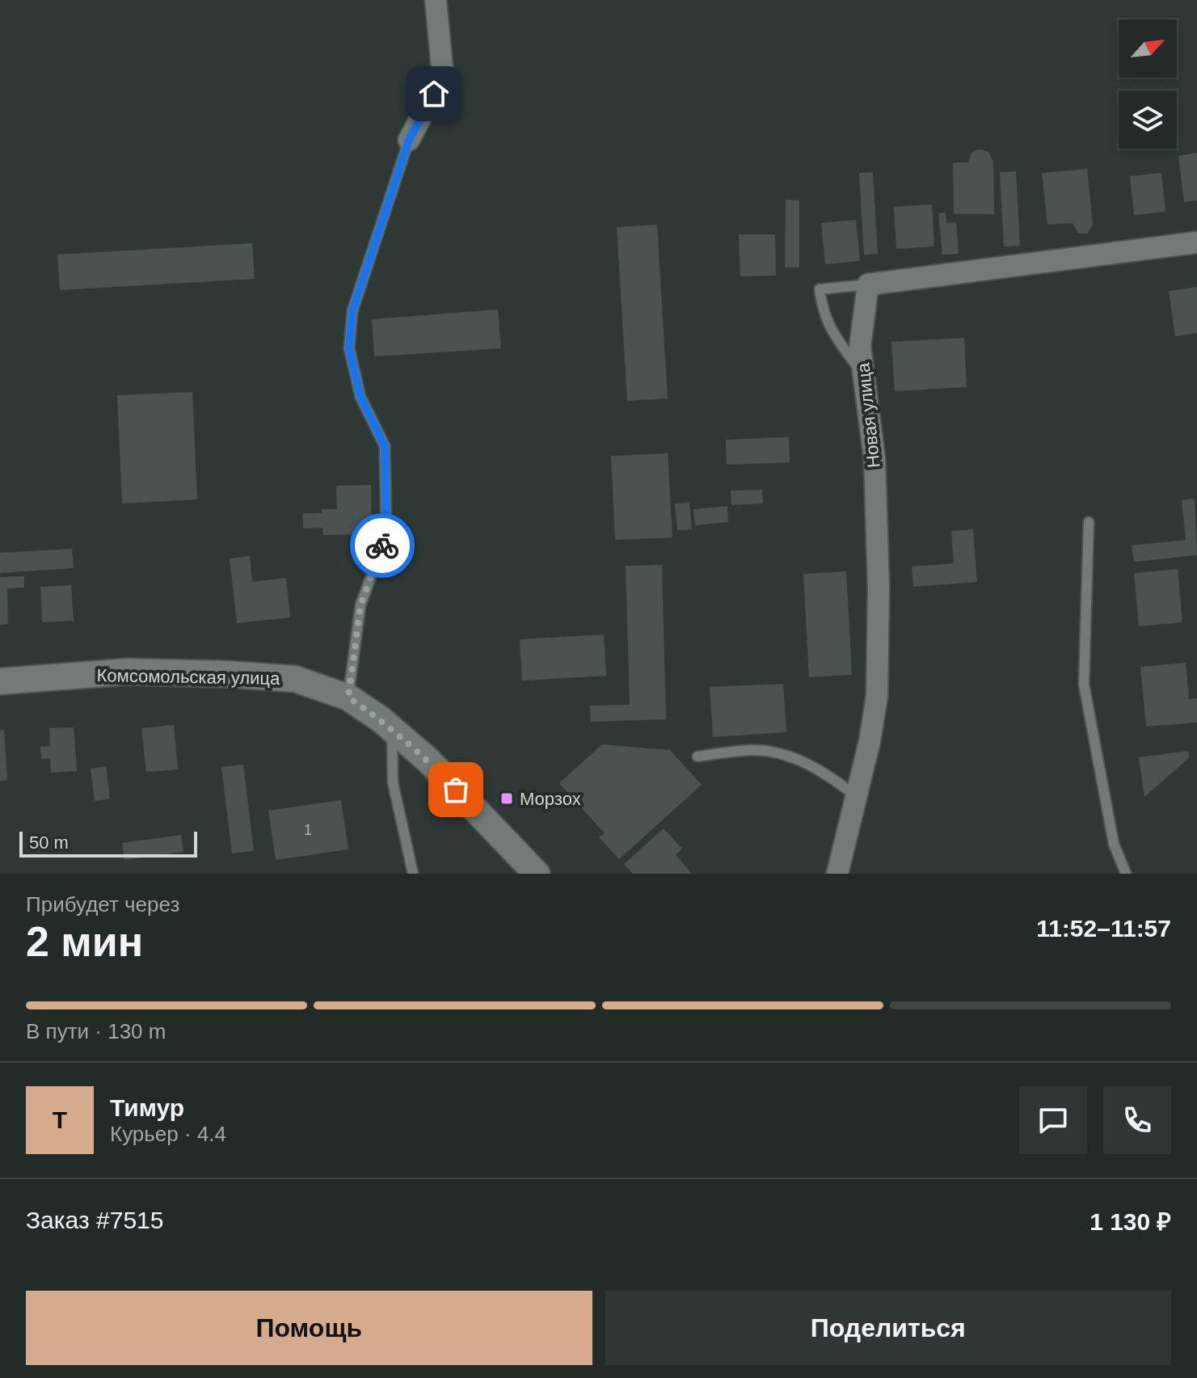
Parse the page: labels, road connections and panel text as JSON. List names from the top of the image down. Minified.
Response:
{"streets":{"street":["Новая улица","Комсомольская улица"]},"places":{"transit":["Морзох"]},"house_numbers":["1"],"scale_bar":"50 m","north":"top right","page":{"scale":"50 m","heading":["2 мин","Прибудет через","11:52–11:57"],"panel":["Тимур","Курьер · 4.4","Заказ #7515","1 130 ₽"],"bar":"В пути · 130 m","round":"Т","buttons":["Помощь","Поделиться"]}}
